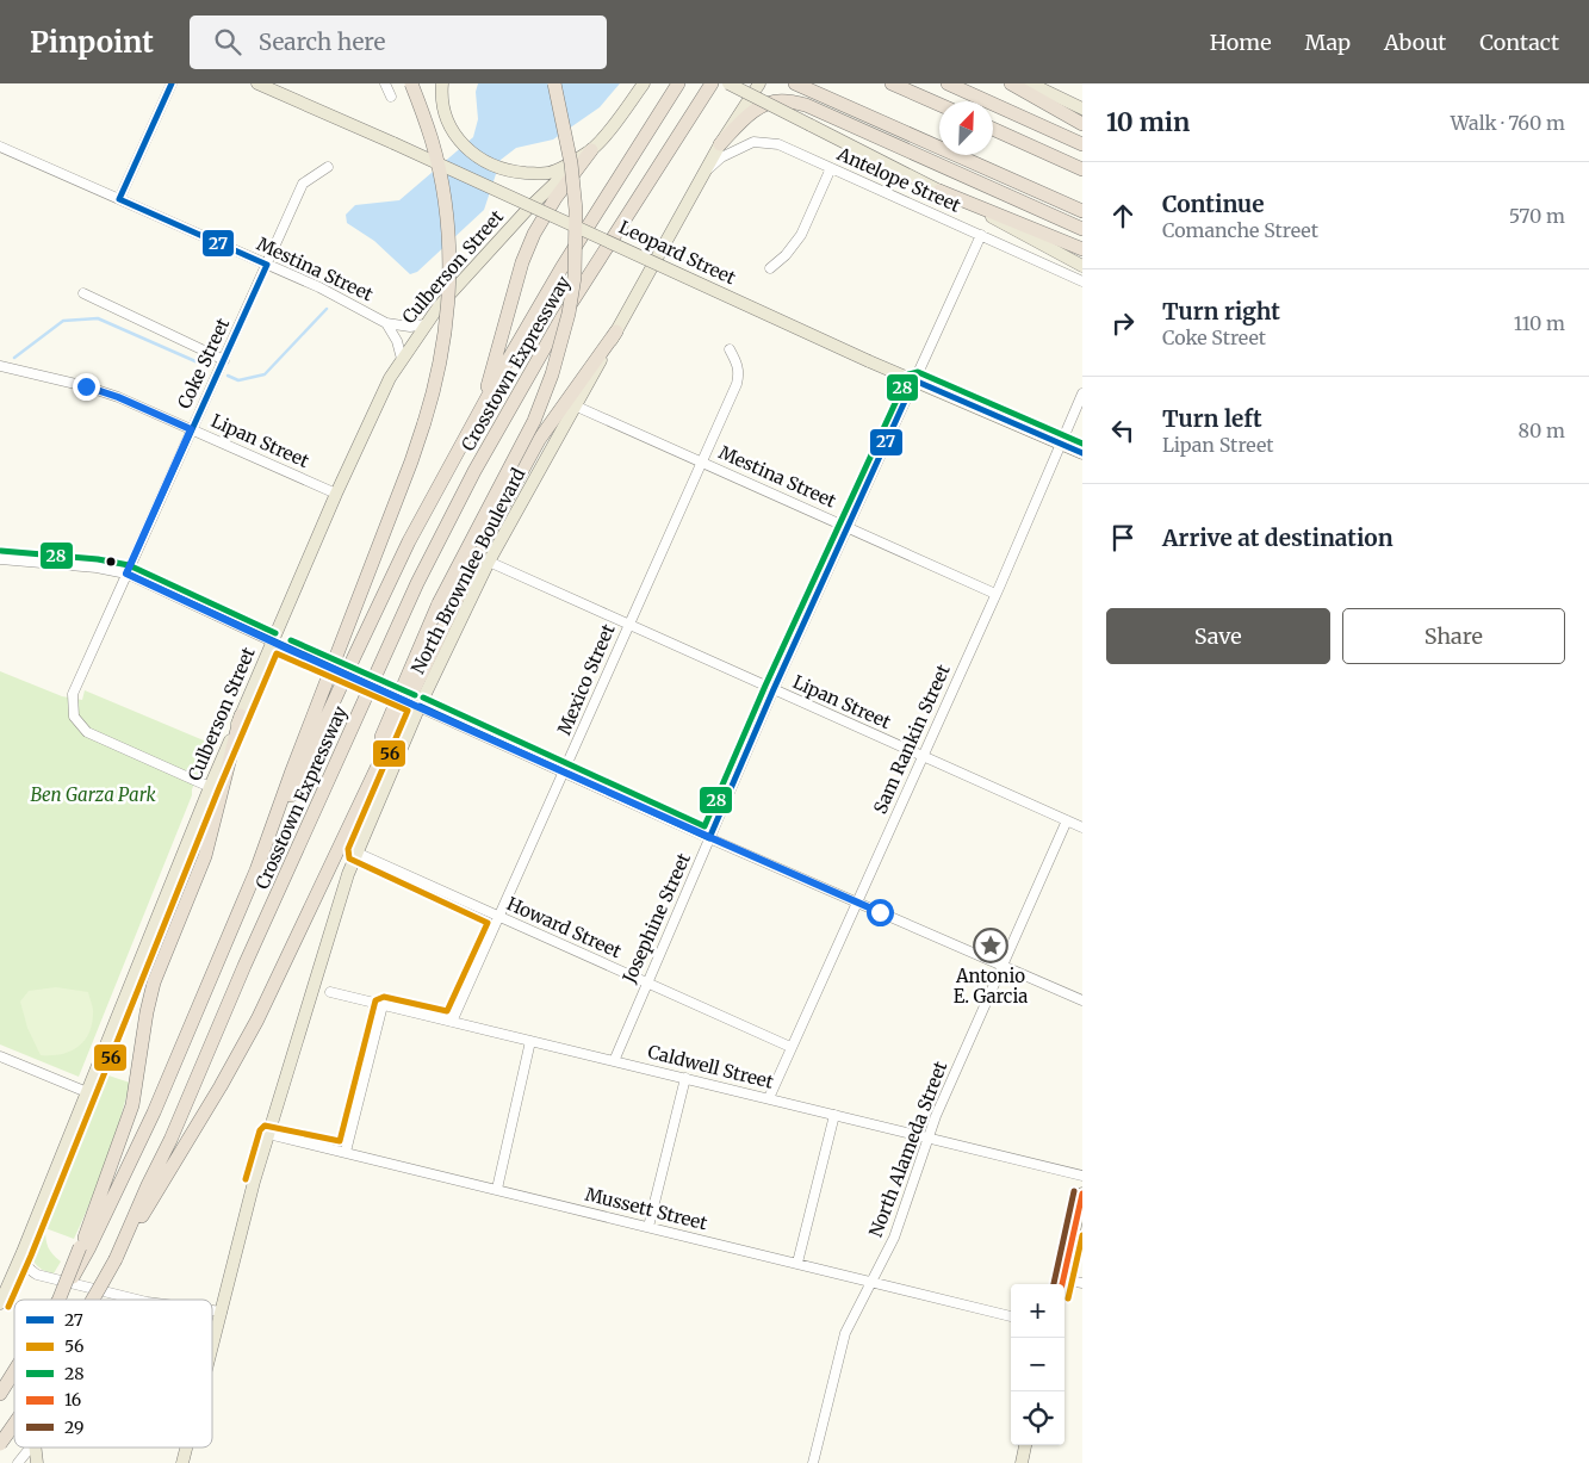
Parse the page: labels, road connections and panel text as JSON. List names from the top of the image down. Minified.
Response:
{"streets":{"highway":["Crosstown Expressway"],"main road":["Leopard Street","Culberson Street","North Brownlee Boulevard"],"street":["Antelope Street","Mestina Street","Coke Street","Lipan Street","Mexico Street","Sam Rankin Street","Josephine Street","Howard Street","Caldwell Street","North Alameda Street","Mussett Street"]},"crossings":[["Antelope Street","North Brownlee Boulevard"],["Antelope Street","Josephine Street"],["Leopard Street","Sam Rankin Street"],["Leopard Street","Josephine Street"],["Culberson Street","Mestina Street"],["Culberson Street","Coke Street"],["Culberson Street","Lipan Street"],["Mestina Street","Coke Street"],["Mestina Street","North Brownlee Boulevard"],["Mestina Street","Mexico Street"],["Mestina Street","Sam Rankin Street"],["Mestina Street","Josephine Street"],["Coke Street","Lipan Street"],["Lipan Street","North Brownlee Boulevard"],["Lipan Street","Mexico Street"],["Lipan Street","Sam Rankin Street"],["Lipan Street","Josephine Street"],["Lipan Street","North Alameda Street"],["North Brownlee Boulevard","Howard Street"],["North Brownlee Boulevard","Mussett Street"],["Mexico Street","Howard Street"],["Mexico Street","Caldwell Street"],["Sam Rankin Street","Howard Street"],["Sam Rankin Street","Caldwell Street"],["Josephine Street","Howard Street"],["Josephine Street","Caldwell Street"],["Caldwell Street","North Alameda Street"],["North Alameda Street","Mussett Street"]],"parks":["Ben Garza Park"],"places":{"place":["Antonio E. Garcia"]},"lines":["transit line 27","transit line 28","transit line 56","transit line 29","transit line 16"],"legend":["27","56","28","16","29"],"north":"top right","page":{"header":"Pinpoint","search":"Search here","nav":["Home","Map","About","Contact"],"heading":["10 min","Walk · 760 m"],"list":[["Continue","Comanche Street","570 m"],["Turn right","Coke Street","110 m"],["Turn left","Lipan Street","80 m"],"Arrive at destination"],"buttons":["Save","Share"],"map_buttons":["+","−"]}}
